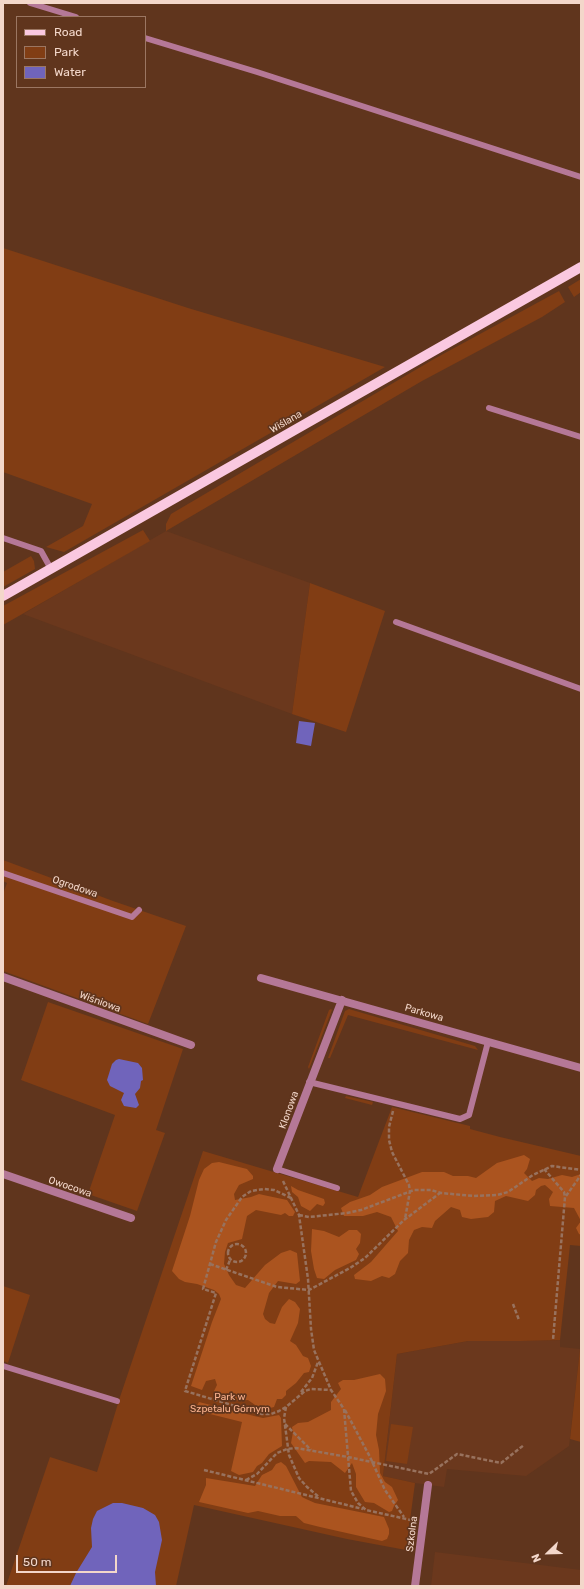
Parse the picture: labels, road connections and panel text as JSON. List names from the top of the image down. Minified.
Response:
{"streets":{"main road":["Wiślana"],"street":["Wiśniowa","Parkowa","Klonowa","Owocowa","Szkolna"],"lane":["Ogrodowa"]},"crossings":[["Parkowa","Klonowa"]],"parks":["Park w Szpetalu Górnym"],"legend":["Road","Park","Water"],"scale_bar":"50 m","north":"bottom left"}
